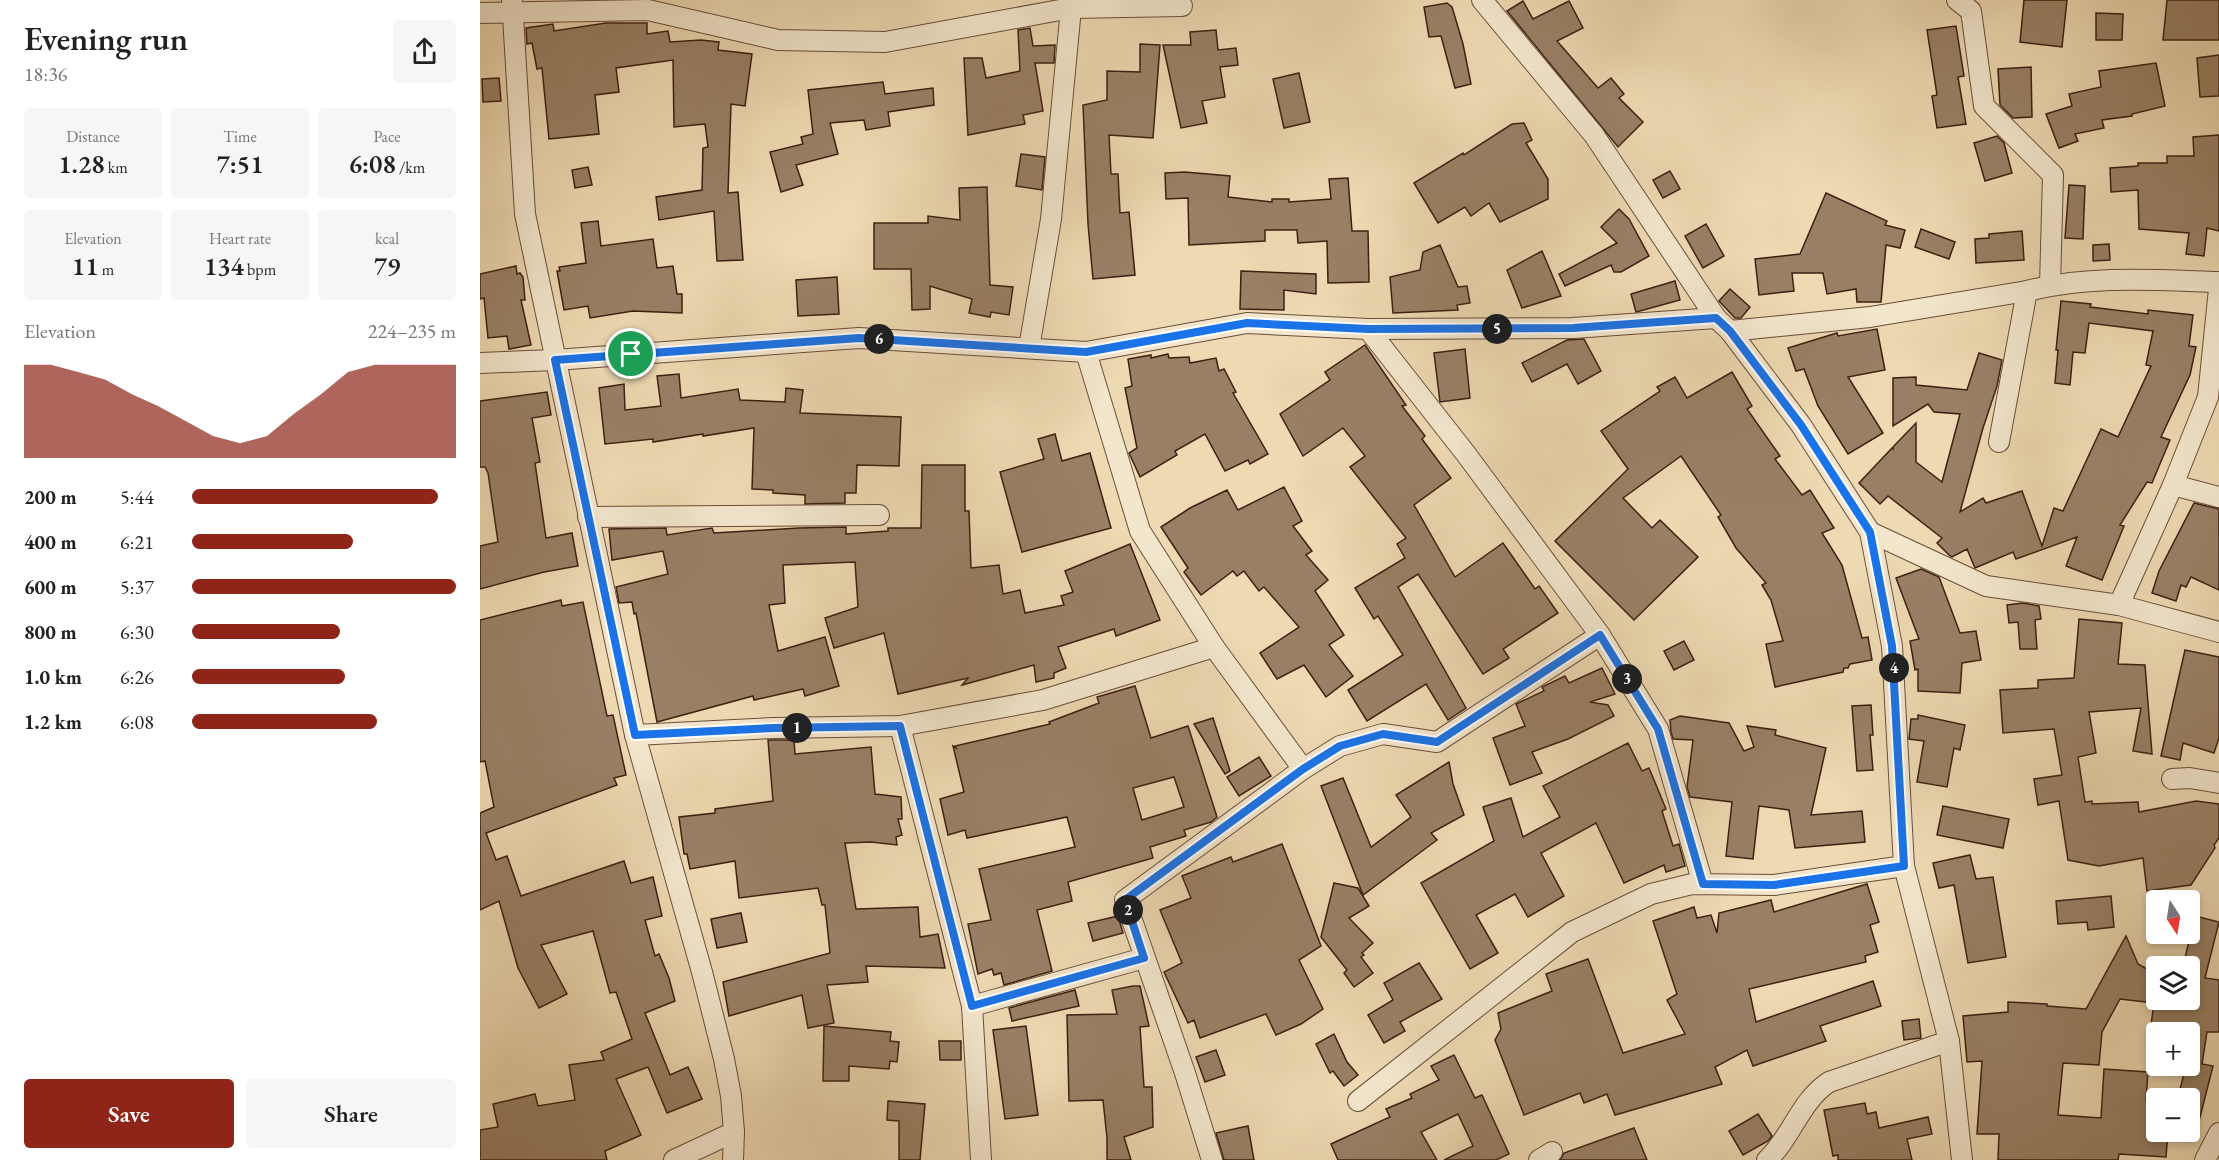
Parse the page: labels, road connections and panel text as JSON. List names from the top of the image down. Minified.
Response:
{"north":"bottom","page":{"heading":["Evening run","18:36"],"stats":[["Distance","1.28 km"],["Time","7:51"],["Pace","6:08 /km"],["Elevation","11 m"],["Heart rate","134 bpm"],["kcal","79"]],"chart":["Elevation","224–235 m"],"pins":["5","6","4","3","1","2"],"list":[{"name":"200 m","note":"5:44"},{"name":"400 m","note":"6:21"},{"name":"600 m","note":"5:37"},{"name":"800 m","note":"6:30"},{"name":"1.0 km","note":"6:26"},{"name":"1.2 km","note":"6:08"}],"map_buttons":["+","−"],"buttons":["Save","Share"]}}
